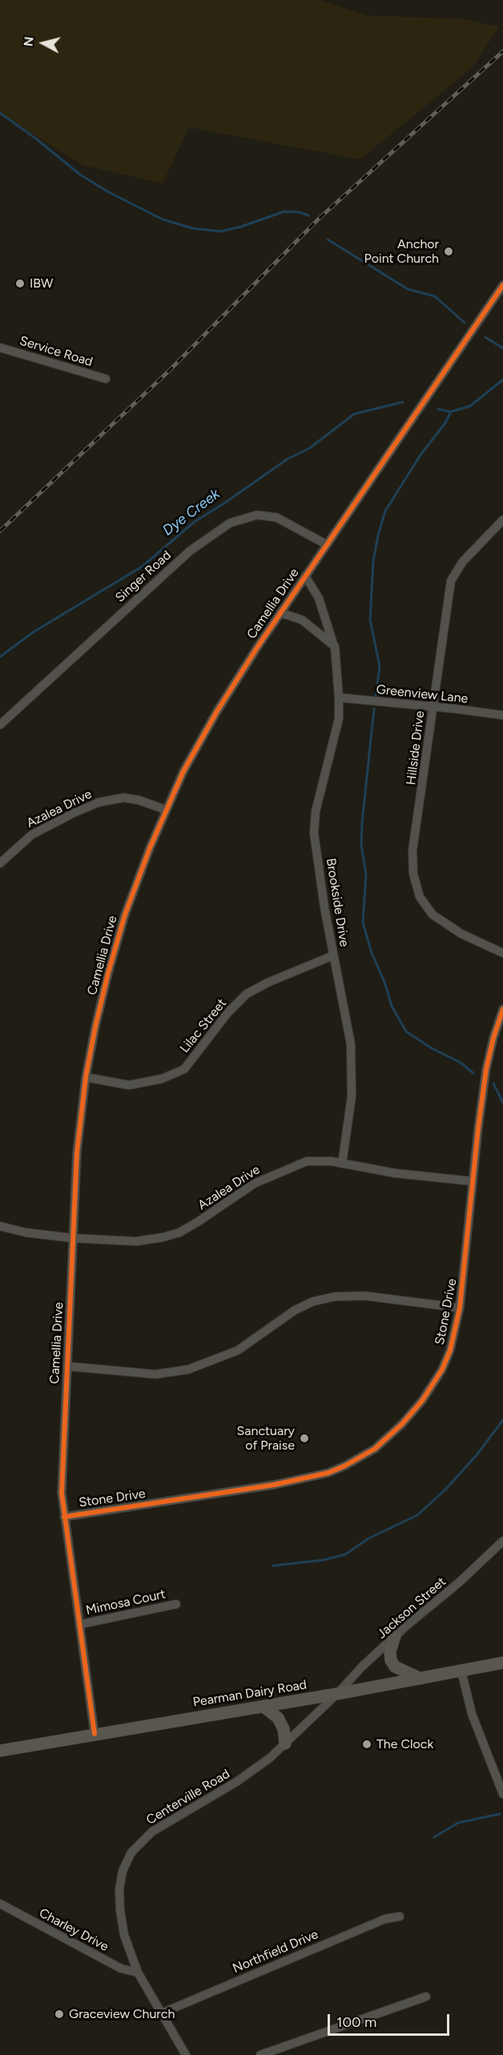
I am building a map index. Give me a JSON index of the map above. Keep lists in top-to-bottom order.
{
  "streets": {
    "highway": ["Pearman Dairy Road"],
    "street": [
      "Service Road",
      "Singer Road",
      "Camellia Drive",
      "Greenview Lane",
      "Hillside Drive",
      "Azalea Drive",
      "Brookside Drive",
      "Lilac Street",
      "Stone Drive",
      "Mimosa Court",
      "Jackson Street",
      "Centerville Road",
      "Charley Drive",
      "Northfield Drive"
    ]
  },
  "crossings": [
    ["Singer Road", "Camellia Drive"],
    ["Camellia Drive", "Azalea Drive"],
    ["Camellia Drive", "Brookside Drive"],
    ["Camellia Drive", "Lilac Street"],
    ["Camellia Drive", "Stone Drive"],
    ["Camellia Drive", "Mimosa Court"],
    ["Camellia Drive", "Pearman Dairy Road"],
    ["Greenview Lane", "Hillside Drive"],
    ["Greenview Lane", "Brookside Drive"],
    ["Azalea Drive", "Brookside Drive"],
    ["Azalea Drive", "Stone Drive"],
    ["Brookside Drive", "Lilac Street"],
    ["Jackson Street", "Pearman Dairy Road"],
    ["Jackson Street", "Centerville Road"],
    ["Pearman Dairy Road", "Centerville Road"],
    ["Centerville Road", "Charley Drive"],
    ["Centerville Road", "Northfield Drive"]
  ],
  "water": ["Dye Creek"],
  "places": [
    "Anchor Point Church",
    "IBW",
    "Sanctuary of Praise",
    "The Clock",
    "Graceview Church"
  ],
  "scale_bar": "100 m",
  "north": "left"
}
